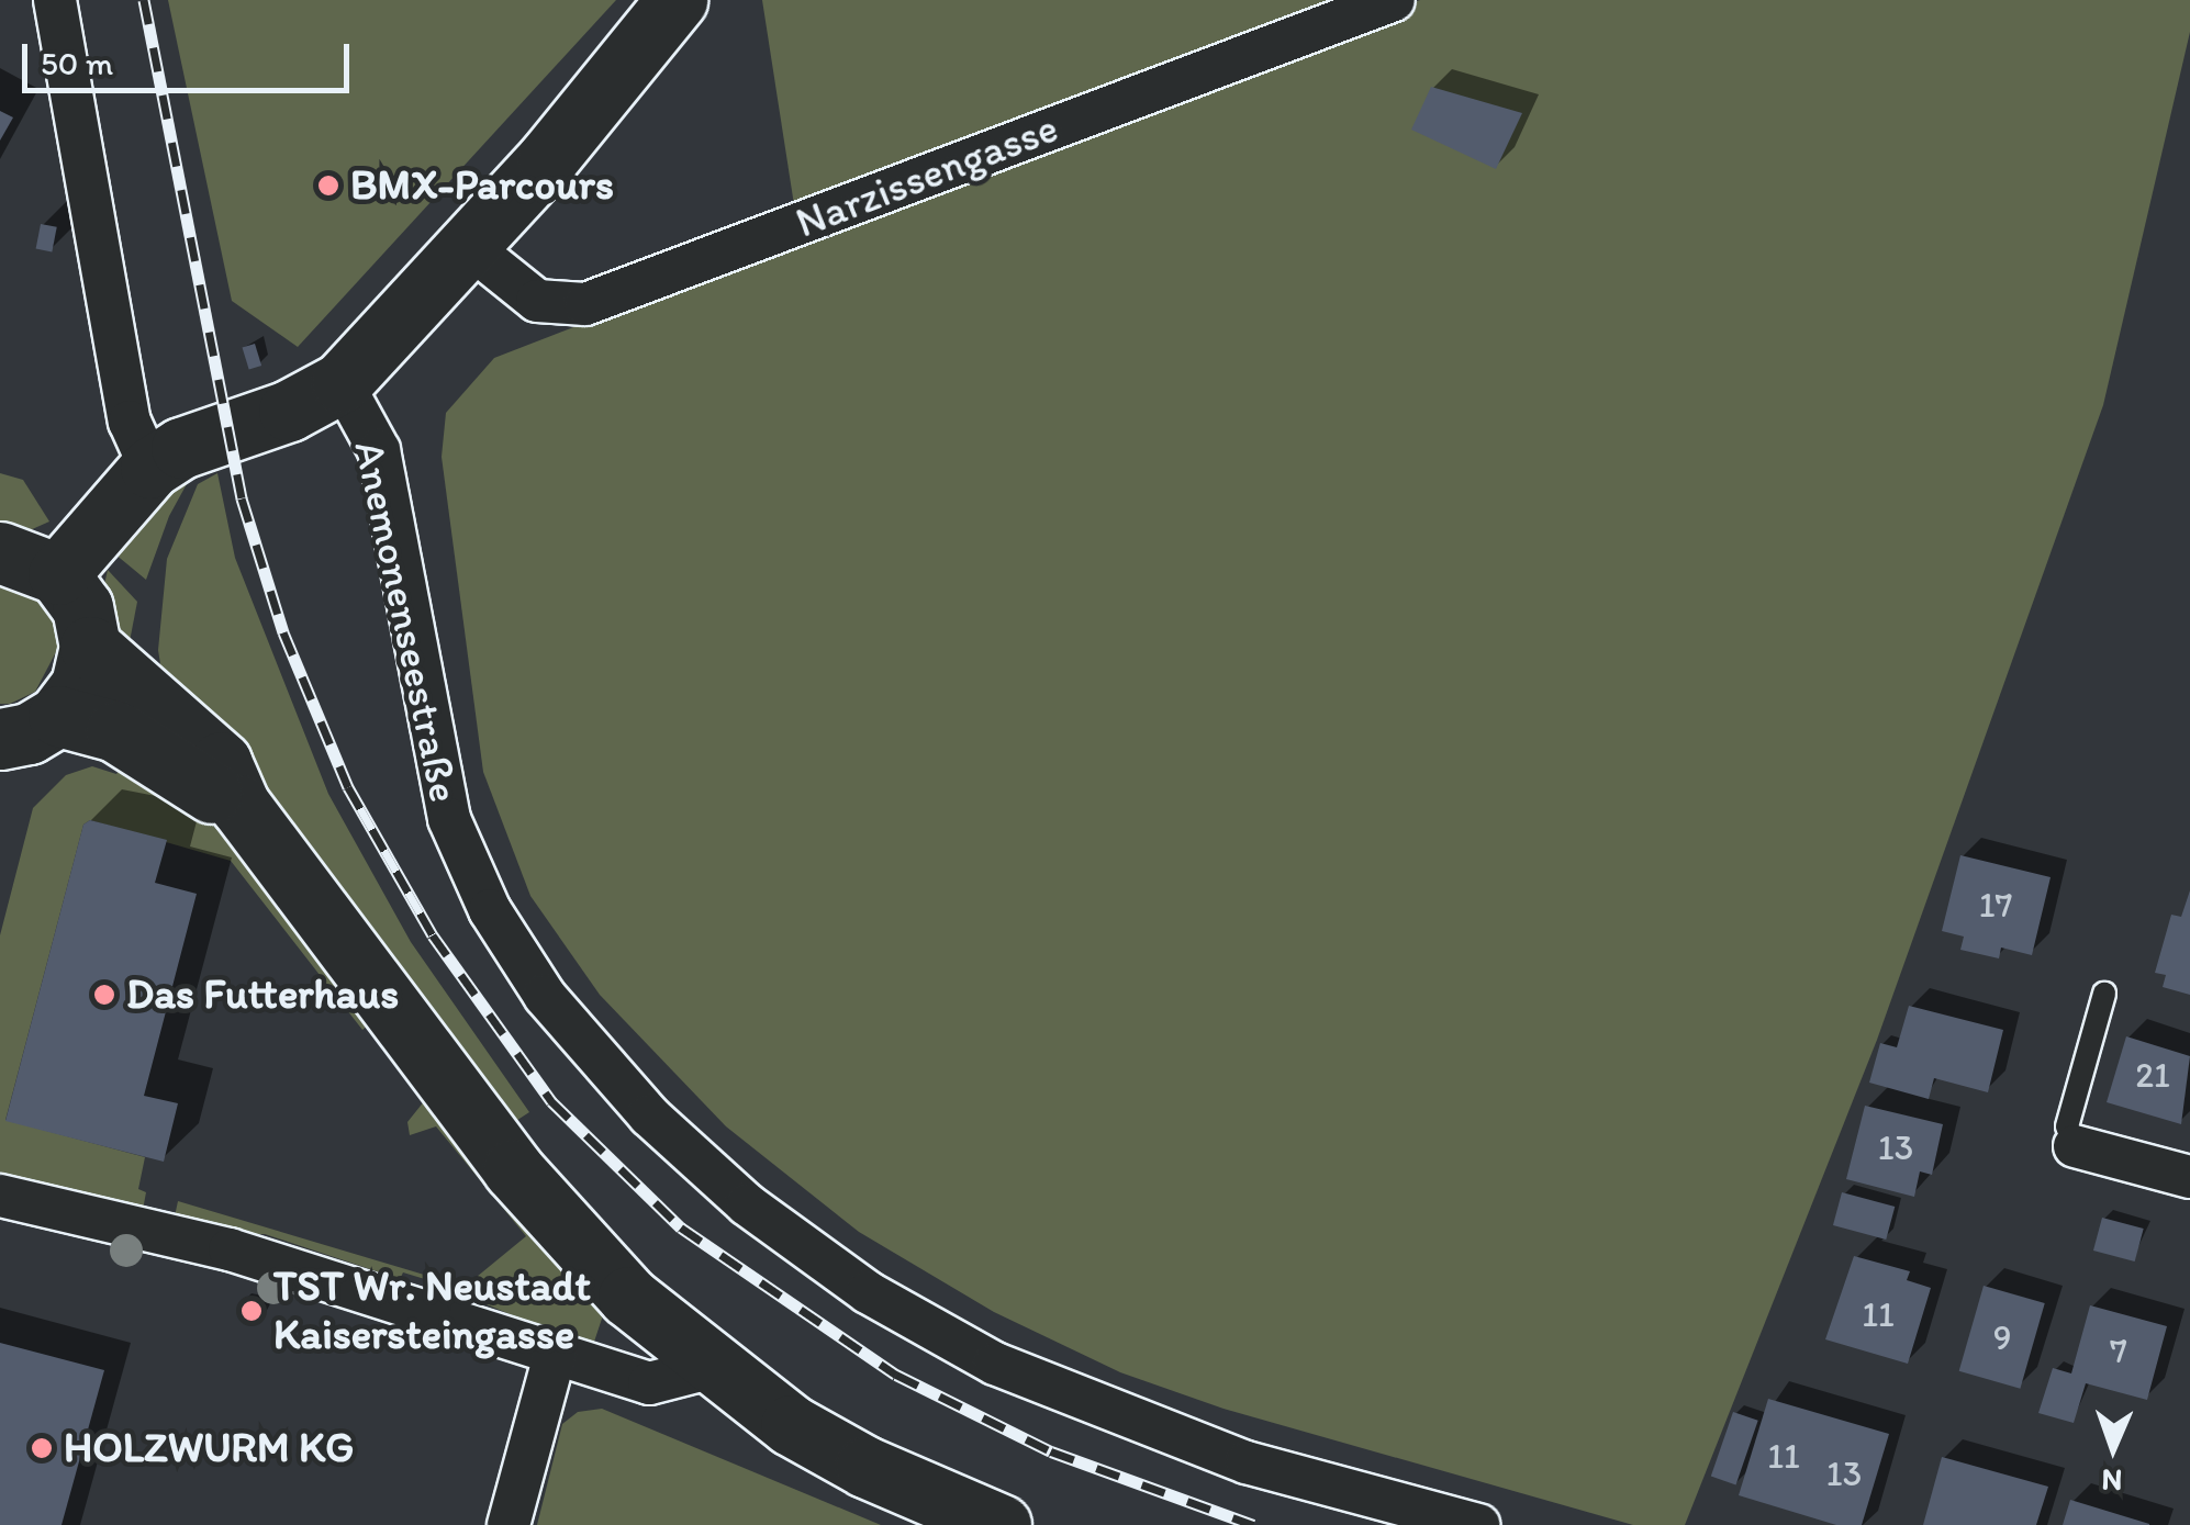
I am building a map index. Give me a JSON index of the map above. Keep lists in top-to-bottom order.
{
  "streets": {
    "street": ["Narzissengasse", "Anemonenseestraße"]
  },
  "places": [
    "BMX-Parcours",
    "Das Futterhaus",
    "TST Wr. Neustadt Kaisersteingasse",
    "HOLZWURM KG"
  ],
  "house_numbers": [
    "17",
    "21",
    "13",
    "11",
    "9",
    "7",
    "11",
    "13"
  ],
  "scale_bar": "50 m",
  "north": "bottom"
}
